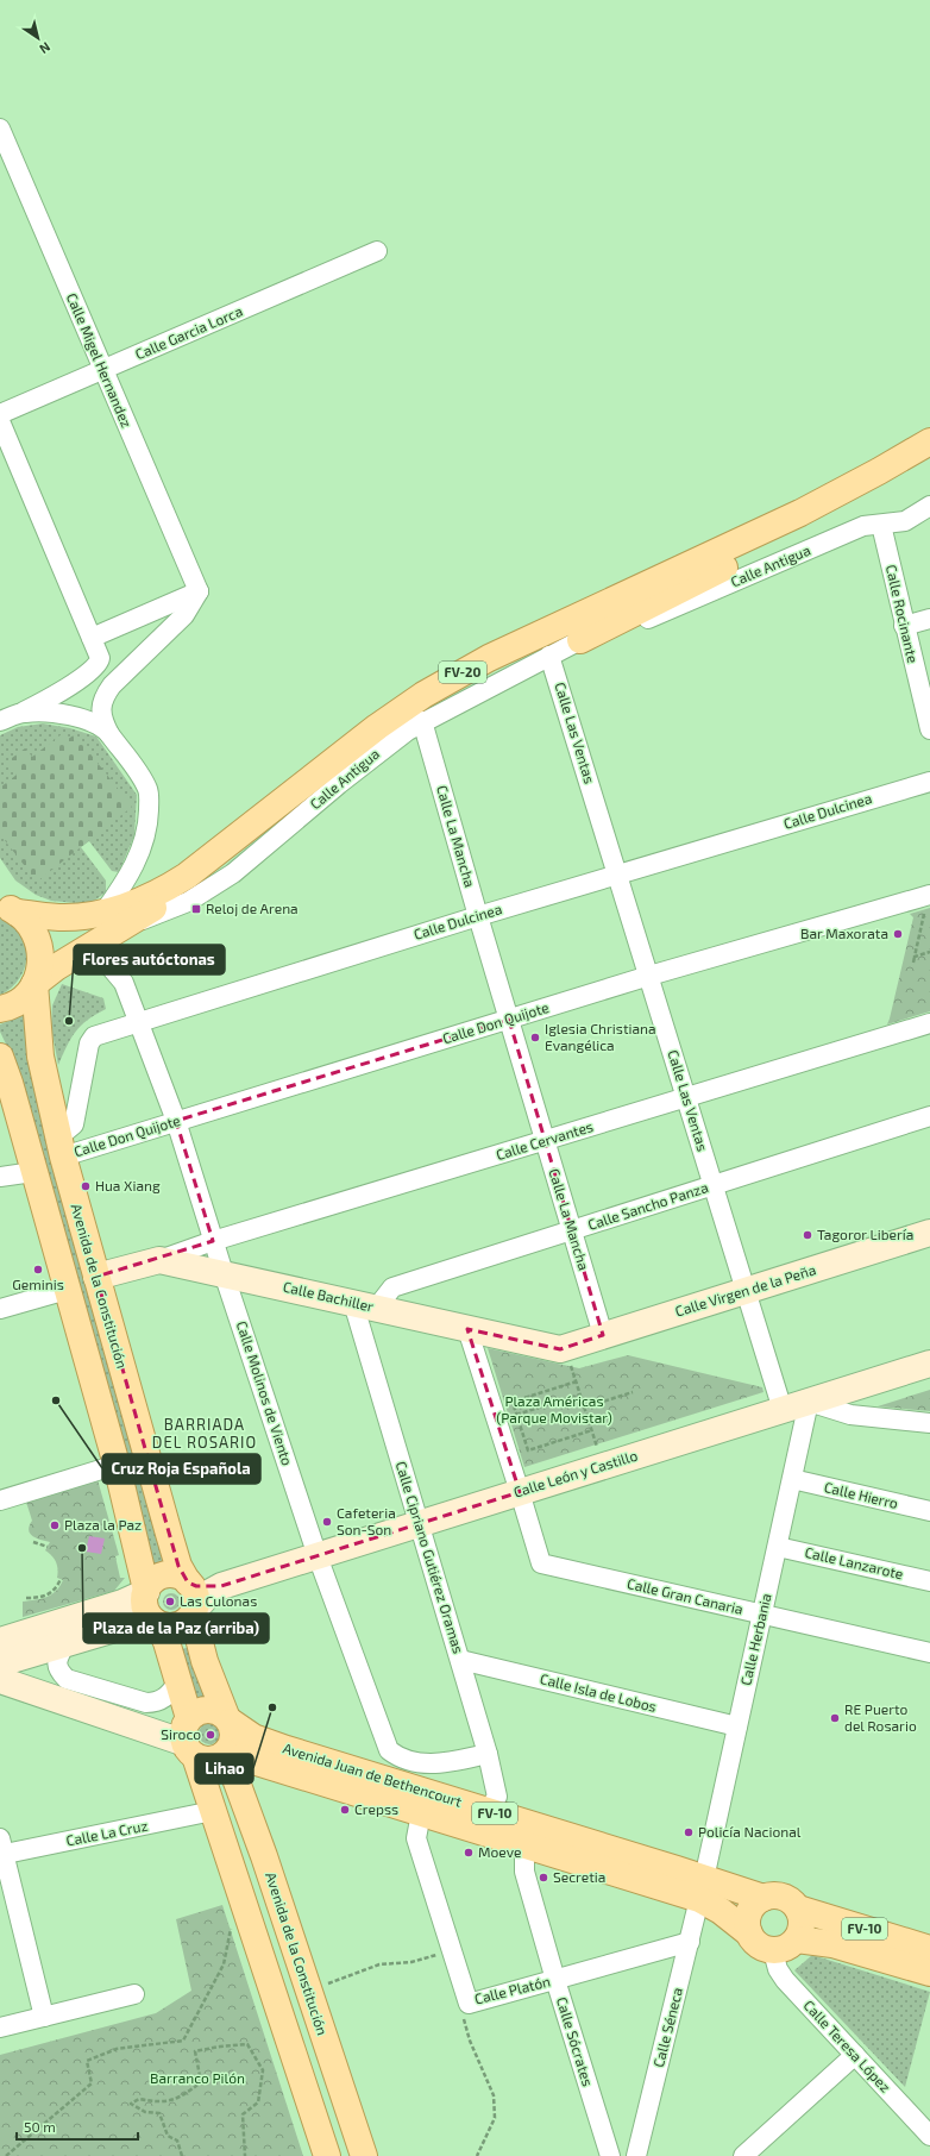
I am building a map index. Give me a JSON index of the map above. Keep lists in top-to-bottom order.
{
  "streets": {
    "main road": [
      "FV-20",
      "Avenida de la Constitución",
      "Avenida Juan de Bethencourt",
      "FV-10"
    ],
    "street": [
      "Calle Garcia Lorca",
      "Calle Migel Hernandez",
      "Calle Antigua",
      "Calle Rocinante",
      "Calle Las Ventas",
      "Calle Dulcinea",
      "Calle La Mancha",
      "Calle Don Quijote",
      "Calle Cervantes",
      "Calle Sancho Panza",
      "Calle Virgen de la Peña",
      "Calle Bachiller",
      "Calle Molinos de Viento",
      "Calle León y Castillo",
      "Calle Hierro",
      "Calle Cipriano Gutiérez Oramas",
      "Calle Lanzarote",
      "Calle Gran Canaria",
      "Calle Herbania",
      "Calle Isla de Lobos",
      "Calle La Cruz",
      "Calle Platón",
      "Calle Séneca",
      "Calle Sócrates",
      "Calle Teresa López"
    ]
  },
  "crossings": [
    ["Calle Garcia Lorca", "Calle Migel Hernandez"],
    ["Calle Antigua", "Calle Rocinante"],
    ["Calle Antigua", "FV-20"],
    ["Calle Antigua", "Calle Las Ventas"],
    ["Calle Antigua", "Calle La Mancha"],
    ["FV-20", "Avenida de la Constitución"],
    ["FV-20", "Calle Molinos de Viento"],
    ["Calle Las Ventas", "Calle Dulcinea"],
    ["Calle Las Ventas", "Calle Don Quijote"],
    ["Calle Las Ventas", "Calle Cervantes"],
    ["Calle Las Ventas", "Calle Sancho Panza"],
    ["Calle Las Ventas", "Calle Virgen de la Peña"],
    ["Calle Las Ventas", "Calle León y Castillo"],
    ["Calle Dulcinea", "Calle La Mancha"],
    ["Calle Dulcinea", "Calle Don Quijote"],
    ["Calle Dulcinea", "Avenida de la Constitución"],
    ["Calle Dulcinea", "Calle Molinos de Viento"],
    ["Calle La Mancha", "Calle Don Quijote"],
    ["Calle La Mancha", "Calle Cervantes"],
    ["Calle La Mancha", "Calle Sancho Panza"],
    ["Calle La Mancha", "Calle Virgen de la Peña"],
    ["Calle Don Quijote", "Avenida de la Constitución"],
    ["Calle Don Quijote", "Calle Molinos de Viento"],
    ["Calle Cervantes", "Calle Bachiller"],
    ["Calle Cervantes", "Calle Molinos de Viento"],
    ["Calle Sancho Panza", "Calle Bachiller"],
    ["Calle Sancho Panza", "Calle Cipriano Gutiérez Oramas"],
    ["Avenida de la Constitución", "Calle Bachiller"],
    ["Avenida de la Constitución", "Calle León y Castillo"],
    ["Avenida de la Constitución", "Avenida Juan de Bethencourt"],
    ["Calle Virgen de la Peña", "Calle Bachiller"],
    ["Calle Bachiller", "Calle Molinos de Viento"],
    ["Calle Bachiller", "Calle Cipriano Gutiérez Oramas"],
    ["Calle Molinos de Viento", "Calle León y Castillo"],
    ["Calle Molinos de Viento", "Calle Cipriano Gutiérez Oramas"],
    ["Calle León y Castillo", "Calle Cipriano Gutiérez Oramas"],
    ["Calle León y Castillo", "Calle Gran Canaria"],
    ["Calle León y Castillo", "Calle Herbania"],
    ["Calle Hierro", "Calle Herbania"],
    ["Calle Cipriano Gutiérez Oramas", "Calle Isla de Lobos"],
    ["Calle Cipriano Gutiérez Oramas", "Avenida Juan de Bethencourt"],
    ["Calle Lanzarote", "Calle Herbania"],
    ["Calle Gran Canaria", "Calle Herbania"],
    ["Calle Herbania", "Calle Isla de Lobos"],
    ["Calle Herbania", "Avenida Juan de Bethencourt"],
    ["Calle Herbania", "Calle Séneca"],
    ["Avenida Juan de Bethencourt", "FV-10"],
    ["Avenida Juan de Bethencourt", "Calle Platón"],
    ["Avenida Juan de Bethencourt", "Calle Séneca"],
    ["Avenida Juan de Bethencourt", "Calle Sócrates"],
    ["Avenida Juan de Bethencourt", "Calle Teresa López"],
    ["FV-10", "Calle Teresa López"],
    ["Calle Platón", "Calle Séneca"],
    ["Calle Platón", "Calle Sócrates"]
  ],
  "districts": ["BARRIADA DEL ROSARIO"],
  "parks": ["Plaza Américas (Parque Movistar)", "Barranco Pilón"],
  "places": {
    "transit": ["Reloj de Arena"],
    "other": [
      "Bar Maxorata",
      "Flores autóctonas",
      "Iglesia Christiana Evangélica",
      "Hua Xiang",
      "Tagoror Libería",
      "Geminis",
      "Cruz Roja Española",
      "Cafeteria Son-Son",
      "Plaza la Paz",
      "Plaza de la Paz (arriba)",
      "Las Culonas",
      "Lihao",
      "RE Puerto del Rosario",
      "Siroco",
      "Crepss",
      "Policía Nacional",
      "Moeve",
      "Secretia"
    ]
  },
  "scale_bar": "50 m",
  "north": "bottom right"
}
